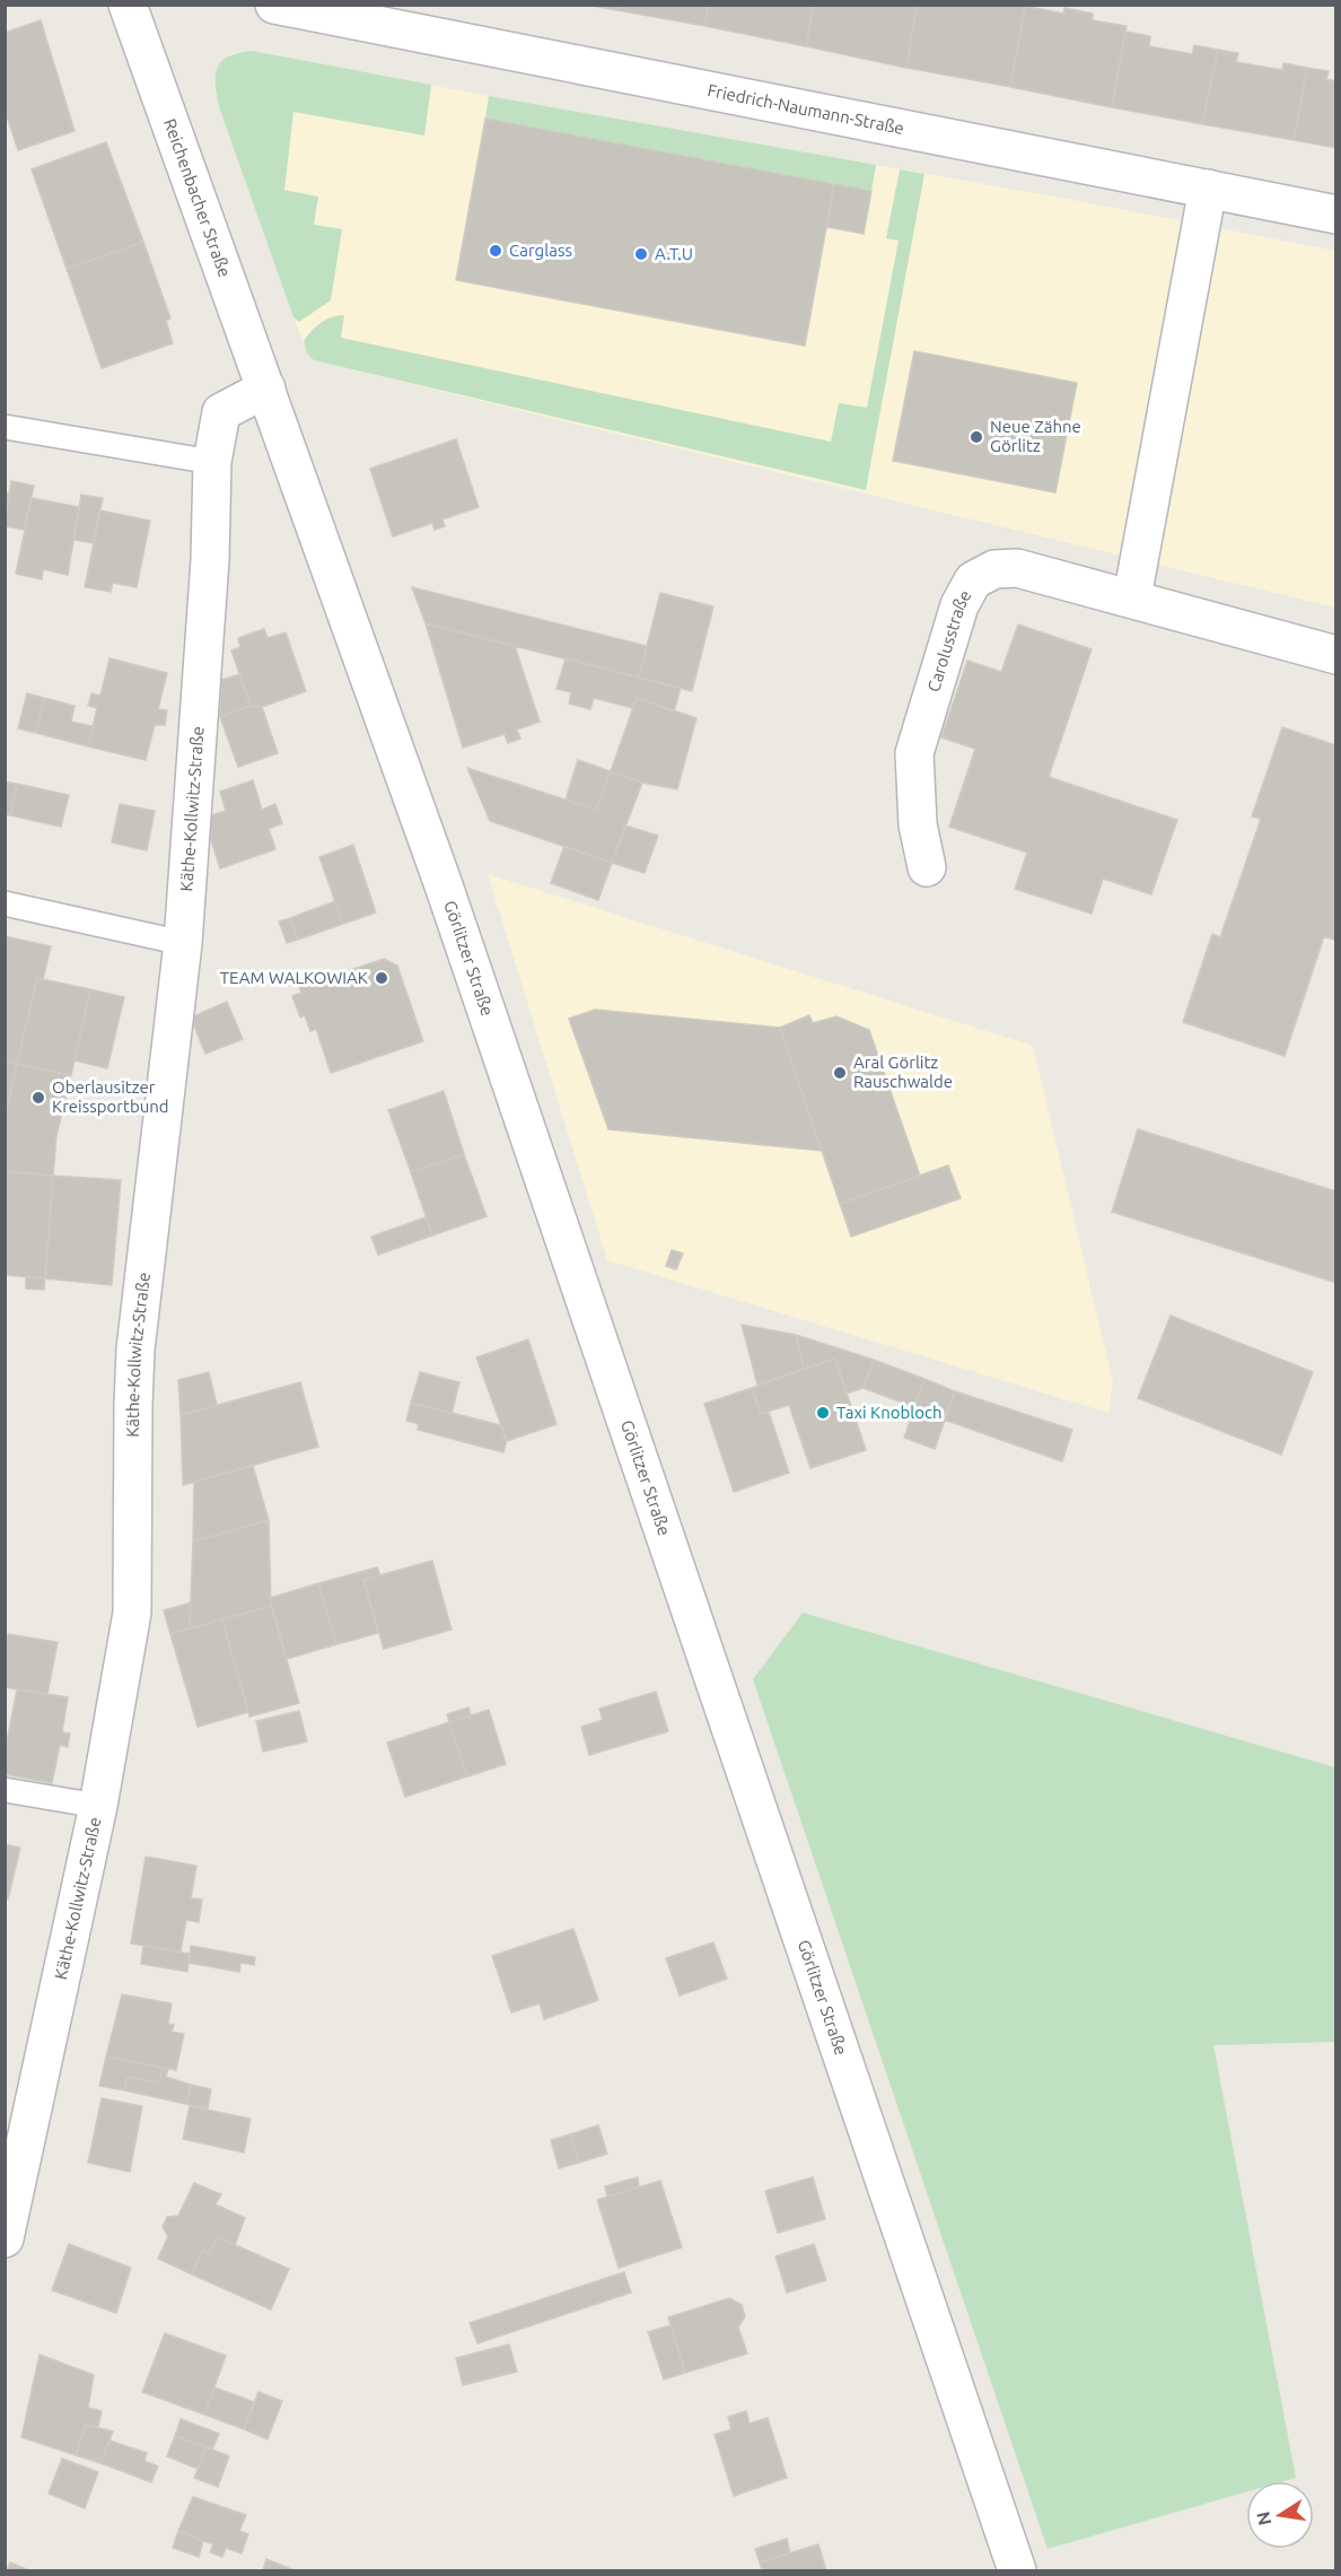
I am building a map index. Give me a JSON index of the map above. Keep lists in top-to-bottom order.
{
  "streets": {
    "street": [
      "Friedrich-Naumann-Straße",
      "Reichenbacher Straße",
      "Carolusstraße",
      "Käthe-Kollwitz-Straße",
      "Görlitzer Straße"
    ]
  },
  "crossings": [
    ["Reichenbacher Straße", "Käthe-Kollwitz-Straße"],
    ["Reichenbacher Straße", "Görlitzer Straße"],
    ["Käthe-Kollwitz-Straße", "Görlitzer Straße"]
  ],
  "places": [
    "Carglass",
    "A.T.U",
    "Neue Zähne Görlitz",
    "TEAM WALKOWIAK",
    "Aral Görlitz Rauschwalde",
    "Oberlausitzer Kreissportbund",
    "Taxi Knobloch"
  ],
  "north": "left"
}
